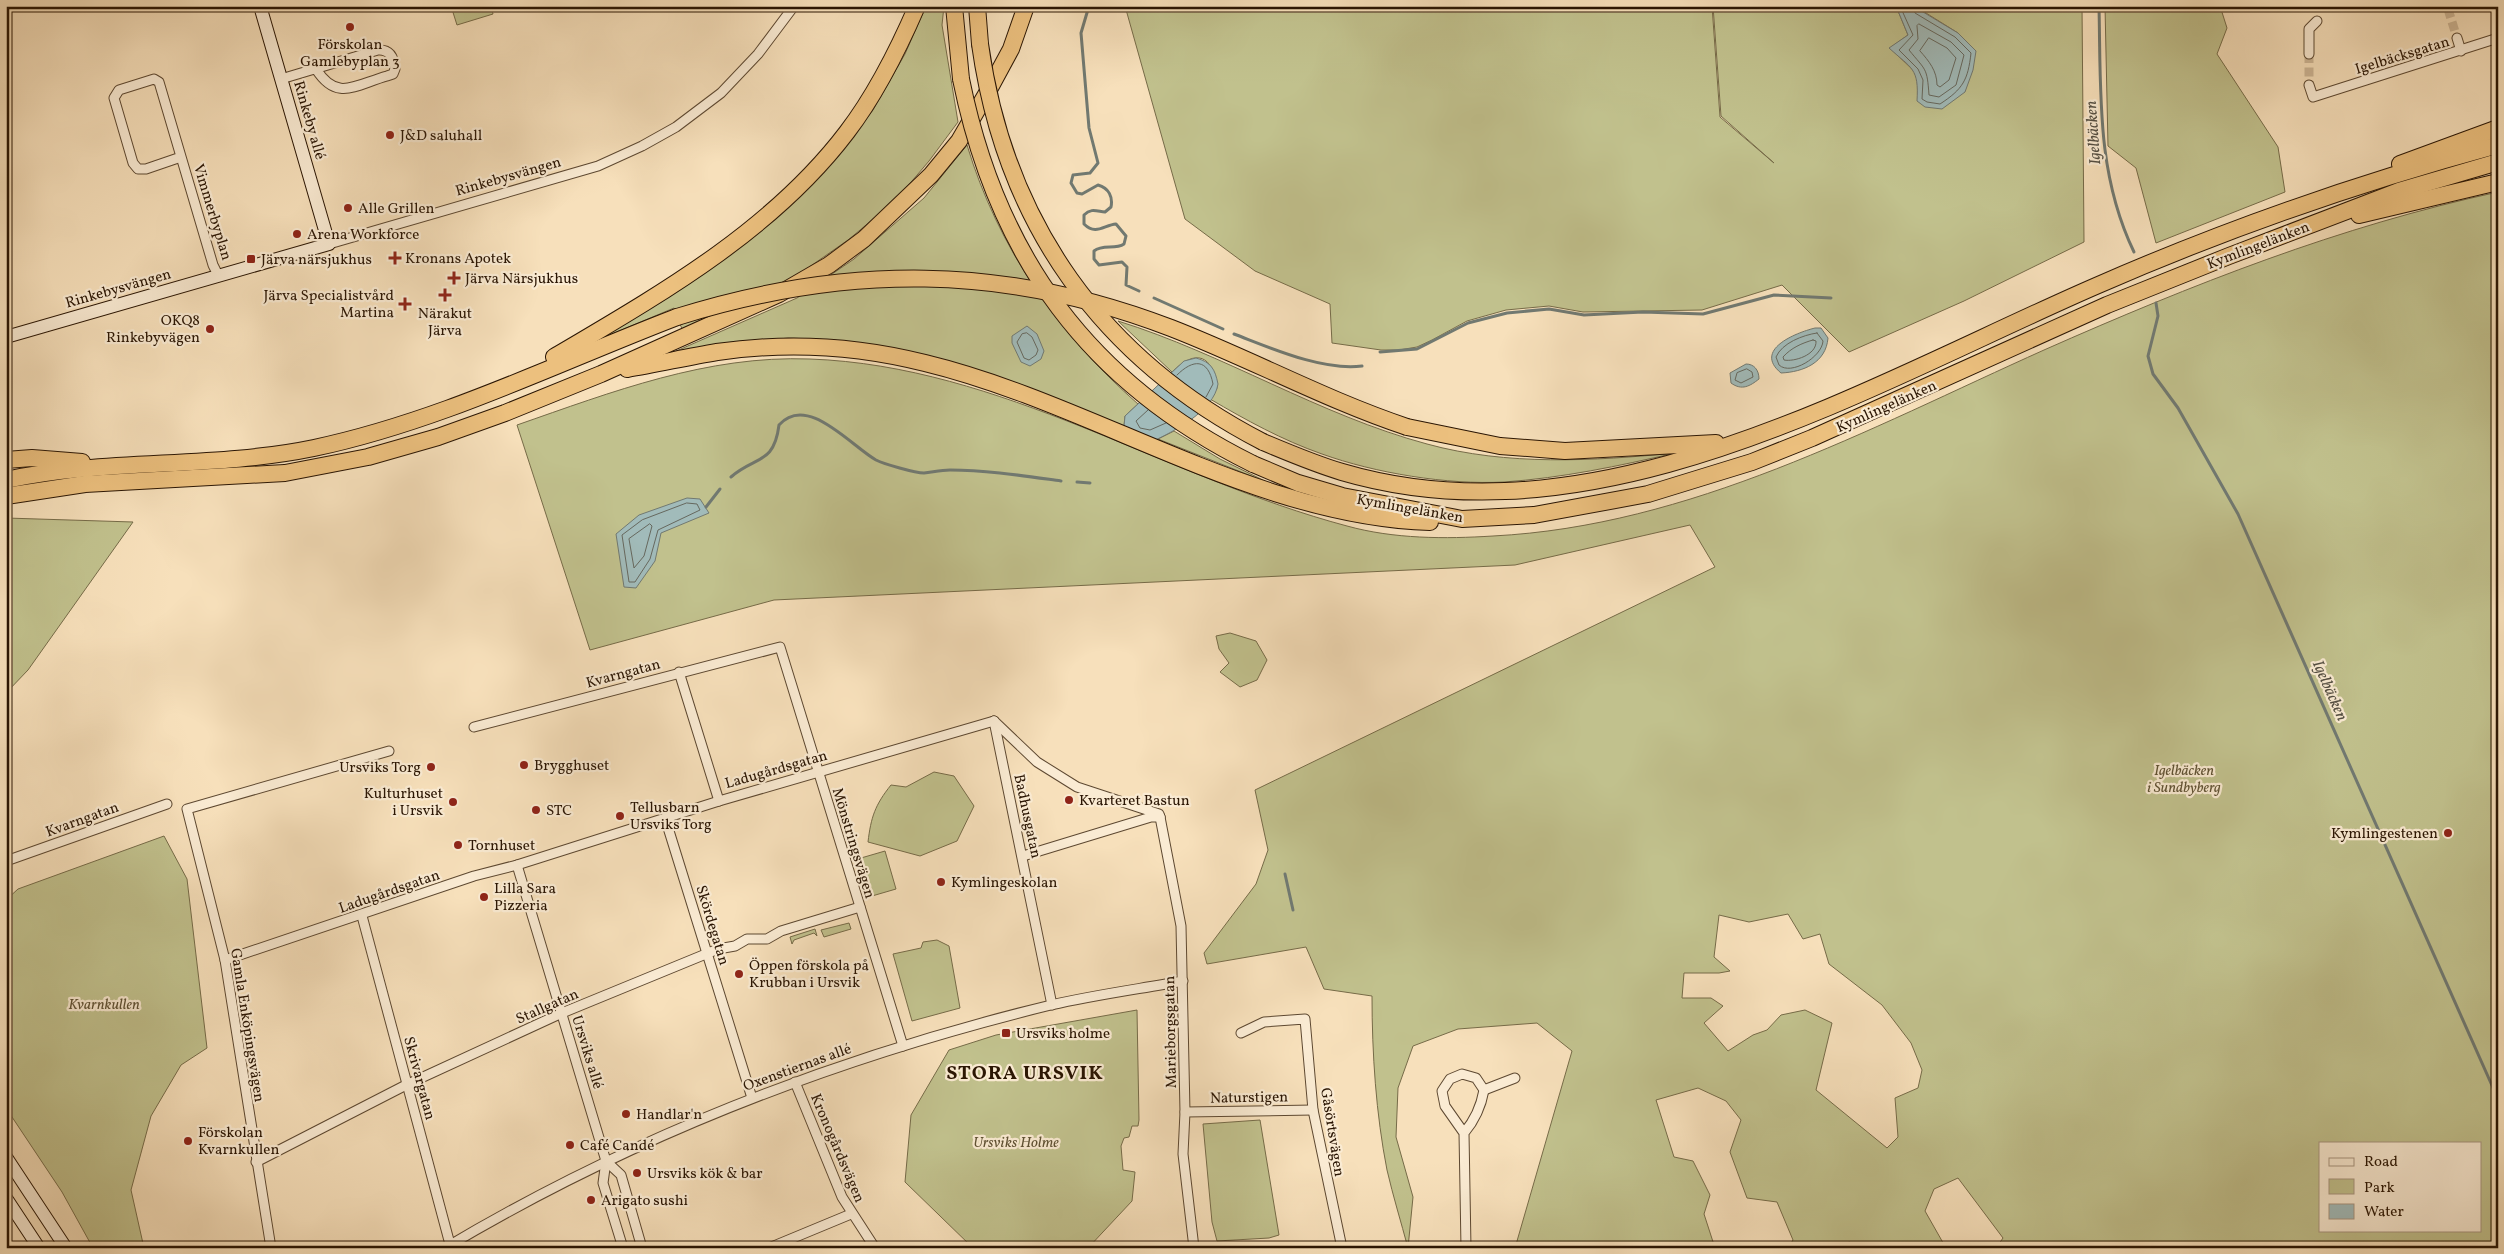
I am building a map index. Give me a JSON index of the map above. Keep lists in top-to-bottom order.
{
  "streets": {
    "highway": ["Kymlingelänken"],
    "street": [
      "Igelbäcksgatan",
      "Rinkeby allé",
      "Rinkebysvängen",
      "Vimmerbyplan",
      "Kvarngatan",
      "Ladugårdsgatan",
      "Badhusgatan",
      "Mönstringsvägen",
      "Skördegatan",
      "Stallgatan",
      "Gamla Enköpingsvägen",
      "Marieborgsgatan",
      "Ursviks allé",
      "Oxenstiernas allé",
      "Skrivargatan",
      "Naturstigen",
      "Gåsörtsvägen",
      "Kronogårdsvägen"
    ]
  },
  "crossings": [
    ["Rinkeby allé", "Rinkebysvängen"],
    ["Rinkebysvängen", "Vimmerbyplan"],
    ["Kvarngatan", "Mönstringsvägen"],
    ["Ladugårdsgatan", "Badhusgatan"],
    ["Ladugårdsgatan", "Mönstringsvägen"],
    ["Ladugårdsgatan", "Skördegatan"],
    ["Ladugårdsgatan", "Gamla Enköpingsvägen"],
    ["Ladugårdsgatan", "Ursviks allé"],
    ["Ladugårdsgatan", "Skrivargatan"],
    ["Badhusgatan", "Oxenstiernas allé"],
    ["Mönstringsvägen", "Stallgatan"],
    ["Mönstringsvägen", "Oxenstiernas allé"],
    ["Skördegatan", "Stallgatan"],
    ["Skördegatan", "Oxenstiernas allé"],
    ["Stallgatan", "Gamla Enköpingsvägen"],
    ["Stallgatan", "Ursviks allé"],
    ["Stallgatan", "Skrivargatan"],
    ["Marieborgsgatan", "Oxenstiernas allé"],
    ["Marieborgsgatan", "Naturstigen"],
    ["Ursviks allé", "Oxenstiernas allé"],
    ["Oxenstiernas allé", "Skrivargatan"],
    ["Oxenstiernas allé", "Kronogårdsvägen"],
    ["Naturstigen", "Gåsörtsvägen"]
  ],
  "districts": ["STORA URSVIK"],
  "water": ["Igelbäcken"],
  "parks": ["Igelbäcken i Sundbyberg", "Kvarnkullen", "Ursviks Holme"],
  "places": {
    "other": [
      "Förskolan Gamlebyplan 3",
      "J&D saluhall",
      "Alle Grillen",
      "Arena Workforce",
      "OKQ8 Rinkebyvägen",
      "Brygghuset",
      "Ursviks Torg",
      "Kvarteret Bastun",
      "Kulturhuset i Ursvik",
      "STC",
      "Tellusbarn Ursviks Torg",
      "Kymlingestenen",
      "Tornhuset",
      "Kymlingeskolan",
      "Lilla Sara Pizzeria",
      "Öppen förskola på Krubban i Ursvik",
      "Handlar'n",
      "Förskolan Kvarnkullen",
      "Café Candé",
      "Ursviks kök & bar",
      "Arigato sushi"
    ],
    "health": [
      "Kronans Apotek",
      "Järva Närsjukhus",
      "Närakut Järva",
      "Järva Specialistvård Martina"
    ],
    "transit": ["Järva närsjukhus", "Ursviks holme"]
  },
  "legend": ["Road", "Park", "Water"]
}
